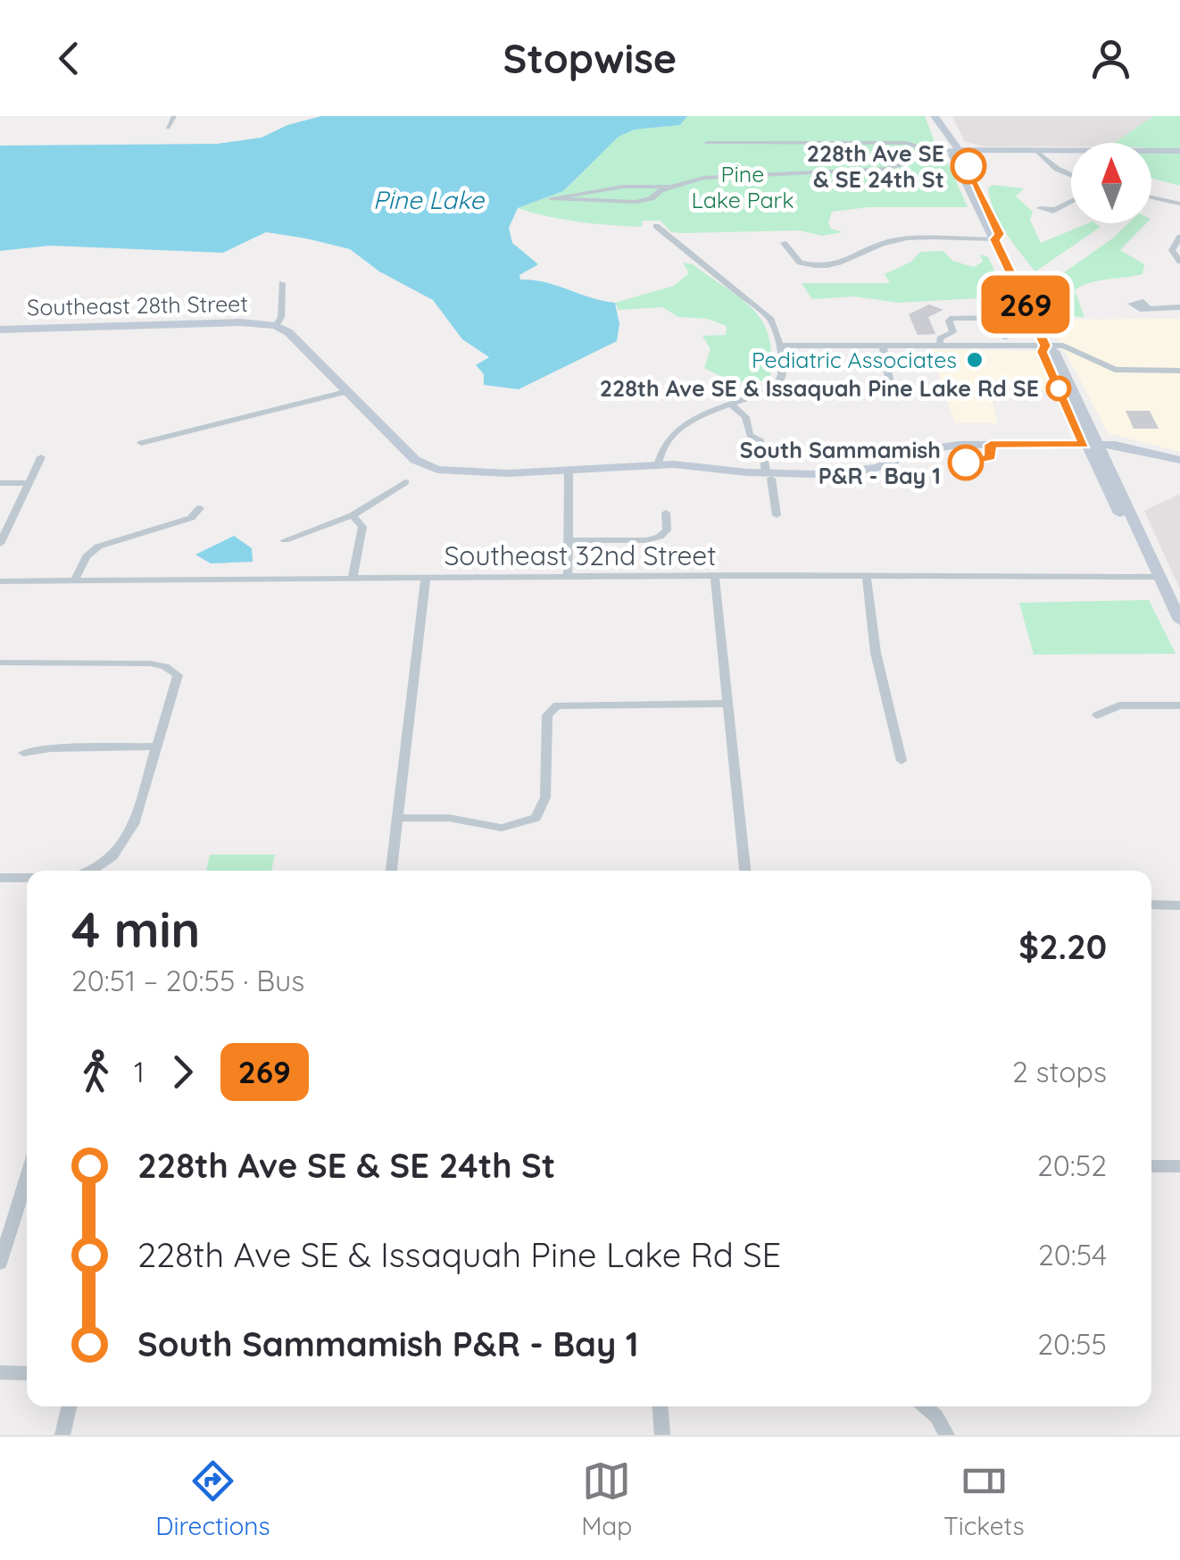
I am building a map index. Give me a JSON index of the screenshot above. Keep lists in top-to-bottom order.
{
  "streets": {
    "street": ["Southeast 28th Street", "Southeast 32nd Street"]
  },
  "water": ["Pine Lake"],
  "parks": ["Pine Lake Park"],
  "places": [
    "228th Ave SE & SE 24th St",
    "Pediatric Associates",
    "228th Ave SE & Issaquah Pine Lake Rd SE",
    "South Sammamish P&R - Bay 1"
  ],
  "lines": ["bus line 269"],
  "north": "top",
  "page": {
    "header": "Stopwise",
    "on_map": "269",
    "heading": ["4 min", "20:51 – 20:55 · Bus", "$2.20"],
    "legs": ["1", "269", "2 stops"],
    "list": [
      {
        "name": "228th Ave SE & SE 24th St",
        "value": "20:52"
      },
      {
        "name": "228th Ave SE & Issaquah Pine Lake Rd SE",
        "value": "20:54"
      },
      {
        "name": "South Sammamish P&R - Bay 1",
        "value": "20:55"
      }
    ],
    "tabs": ["Directions", "Map", "Tickets"]
  }
}
